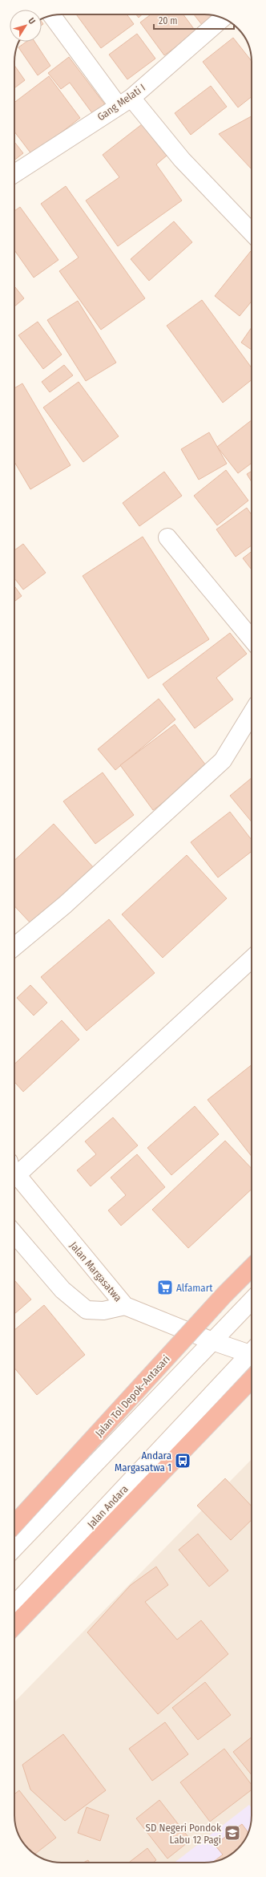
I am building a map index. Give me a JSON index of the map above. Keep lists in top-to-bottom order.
{
  "streets": {
    "highway": ["Jalan Tol Depok–Antasari"],
    "street": ["Gang Melati I", "Jalan Margasatwa", "Jalan Andara"]
  },
  "places": {
    "supermarket": ["Alfamart"],
    "bus stop": ["Andara Margasatwa 1"],
    "school or university": ["SD Negeri Pondok Labu 12 Pagi"]
  },
  "scale_bar": "20 m",
  "north": "top right"
}
